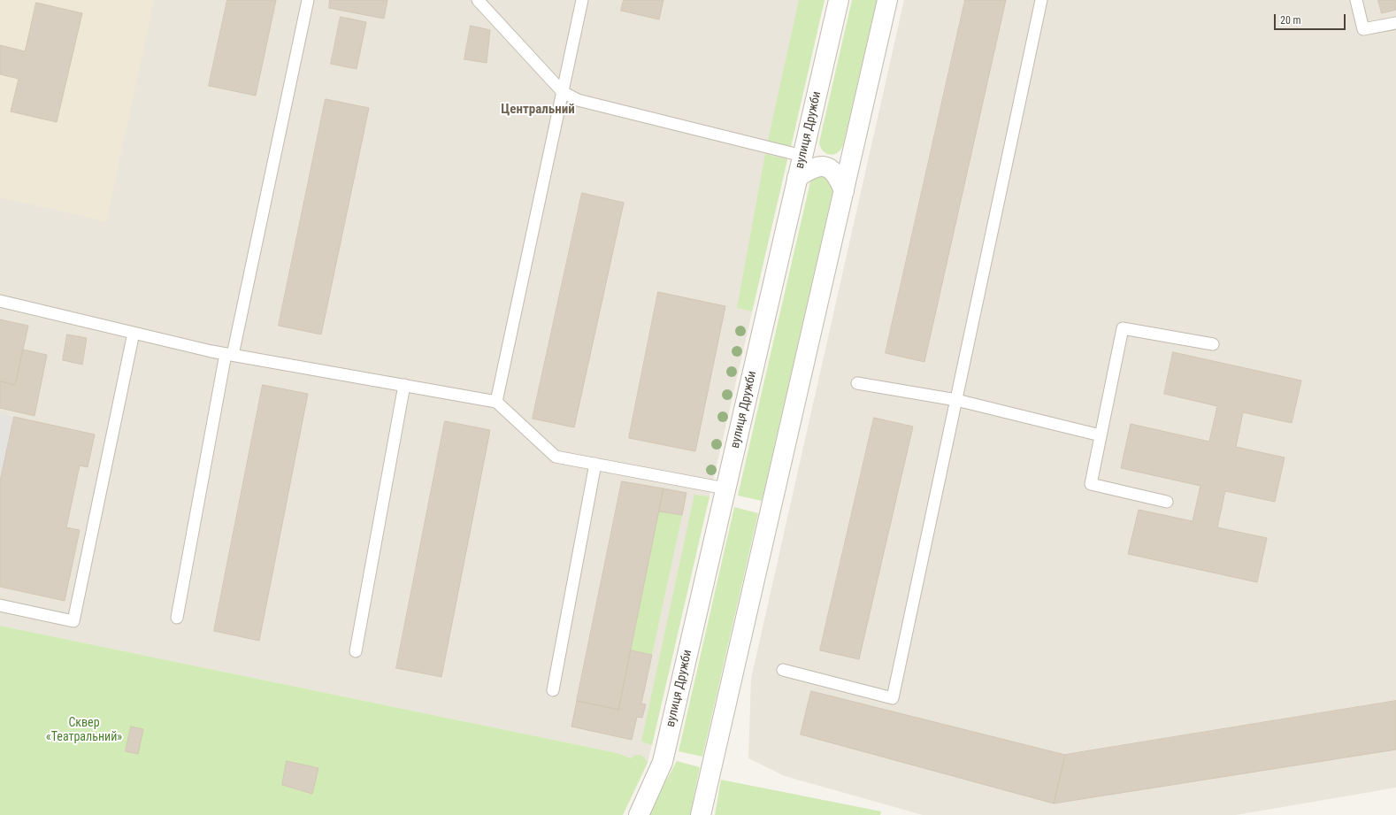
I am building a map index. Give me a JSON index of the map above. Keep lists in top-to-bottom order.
{
  "streets": {
    "street": ["вулиця Дружби"]
  },
  "districts": ["Центральний"],
  "parks": ["Сквер «Театральний»"],
  "scale_bar": "20 m"
}
